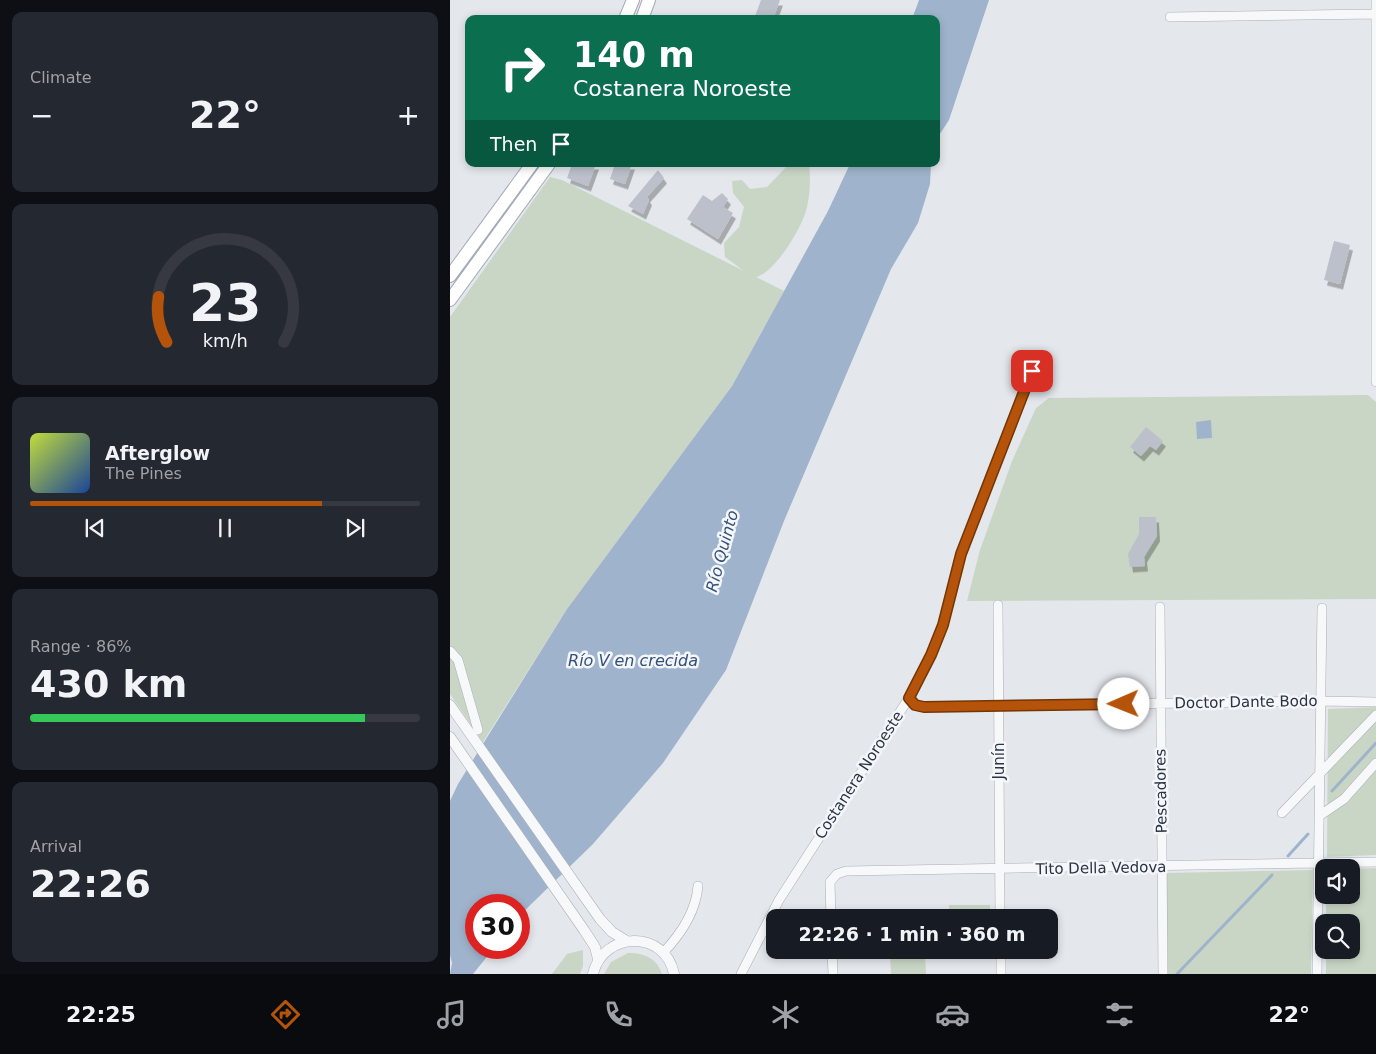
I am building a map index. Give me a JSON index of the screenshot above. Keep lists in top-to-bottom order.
{
  "streets": {
    "street": [
      "Doctor Dante Bodo",
      "Junín",
      "Costanera Noroeste",
      "Pescadores",
      "Tito Della Vedova"
    ]
  },
  "crossings": [
    ["Doctor Dante Bodo", "Junín"],
    ["Doctor Dante Bodo", "Costanera Noroeste"],
    ["Doctor Dante Bodo", "Pescadores"],
    ["Junín", "Tito Della Vedova"],
    ["Pescadores", "Tito Della Vedova"]
  ],
  "water": ["Río Quinto", "Río V en crecida"],
  "page": {
    "tile": [
      "Climate",
      ["Range · 86%", "430 km"],
      ["Arrival", "22:26"]
    ],
    "turn": ["140 m", "Costanera Noroeste"],
    "heat": ["−", "22°", "+"],
    "then": "Then",
    "song": ["Afterglow", "The Pines"],
    "limit": "30",
    "trip": "22:26 · 1 min · 360 m",
    "tabs": ["22:25", "22°"],
    "gauge": ["23", "km/h"]
  }
}
